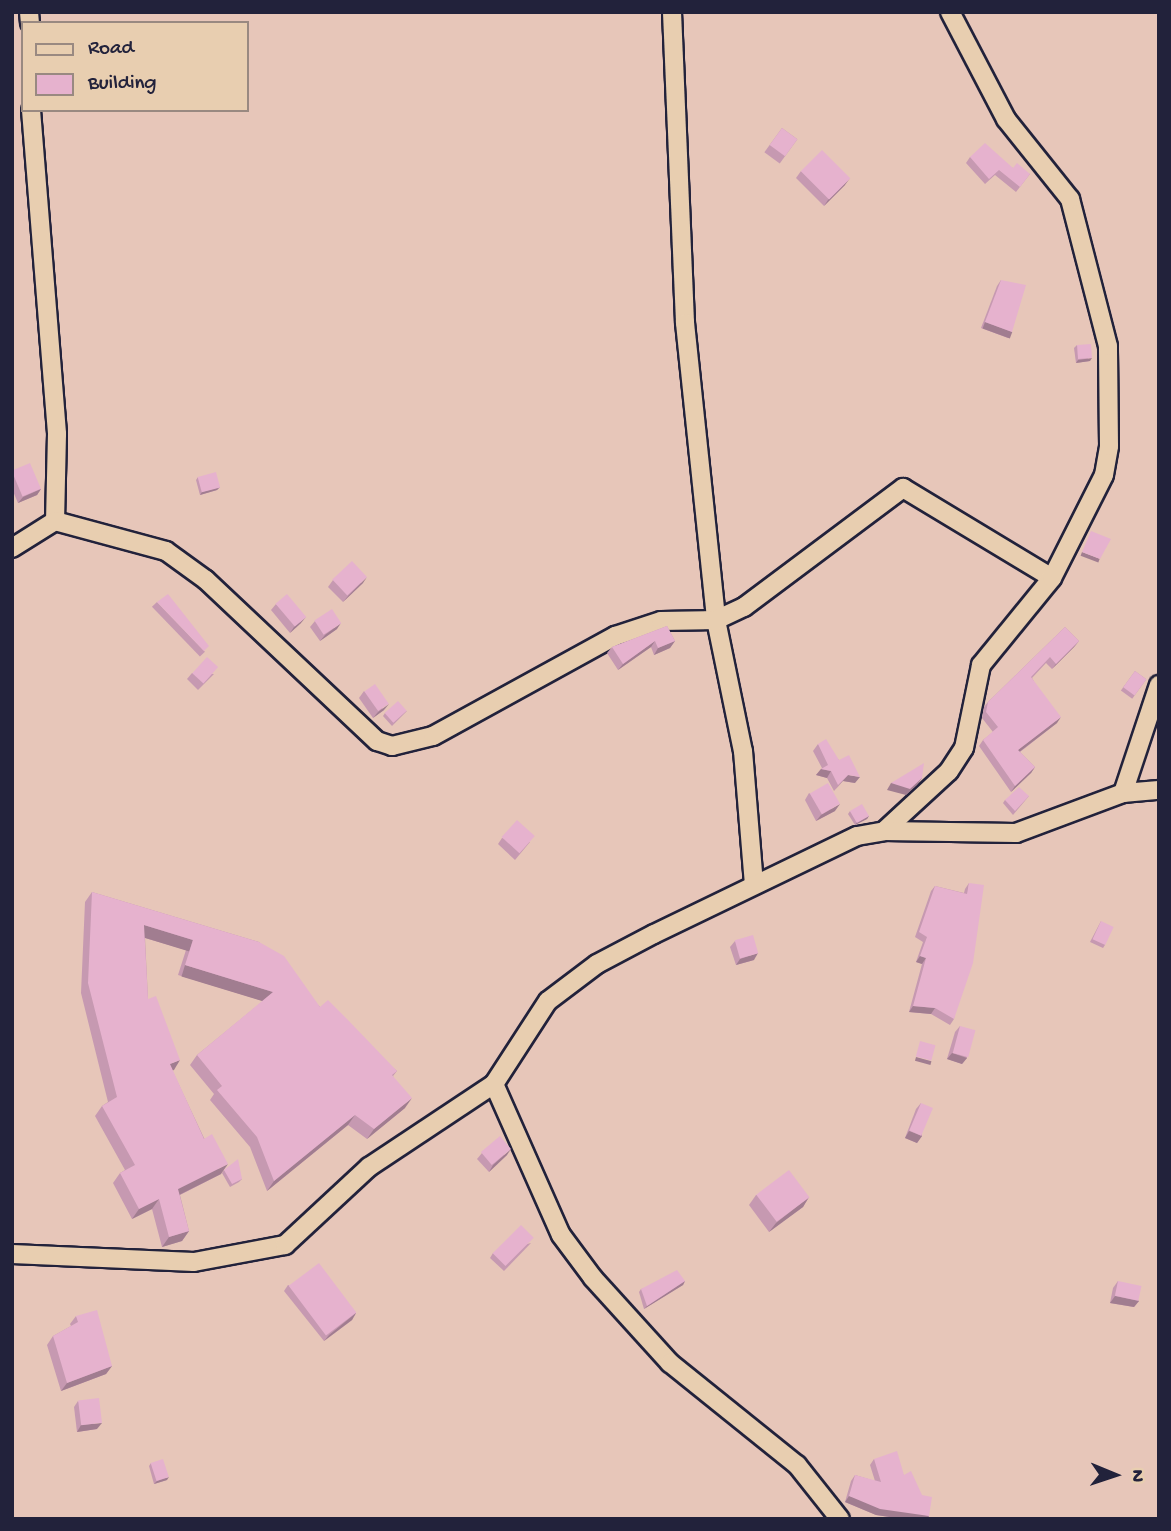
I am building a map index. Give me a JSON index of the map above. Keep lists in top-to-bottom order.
{
  "legend": ["Road", "Building"],
  "north": "right"
}
